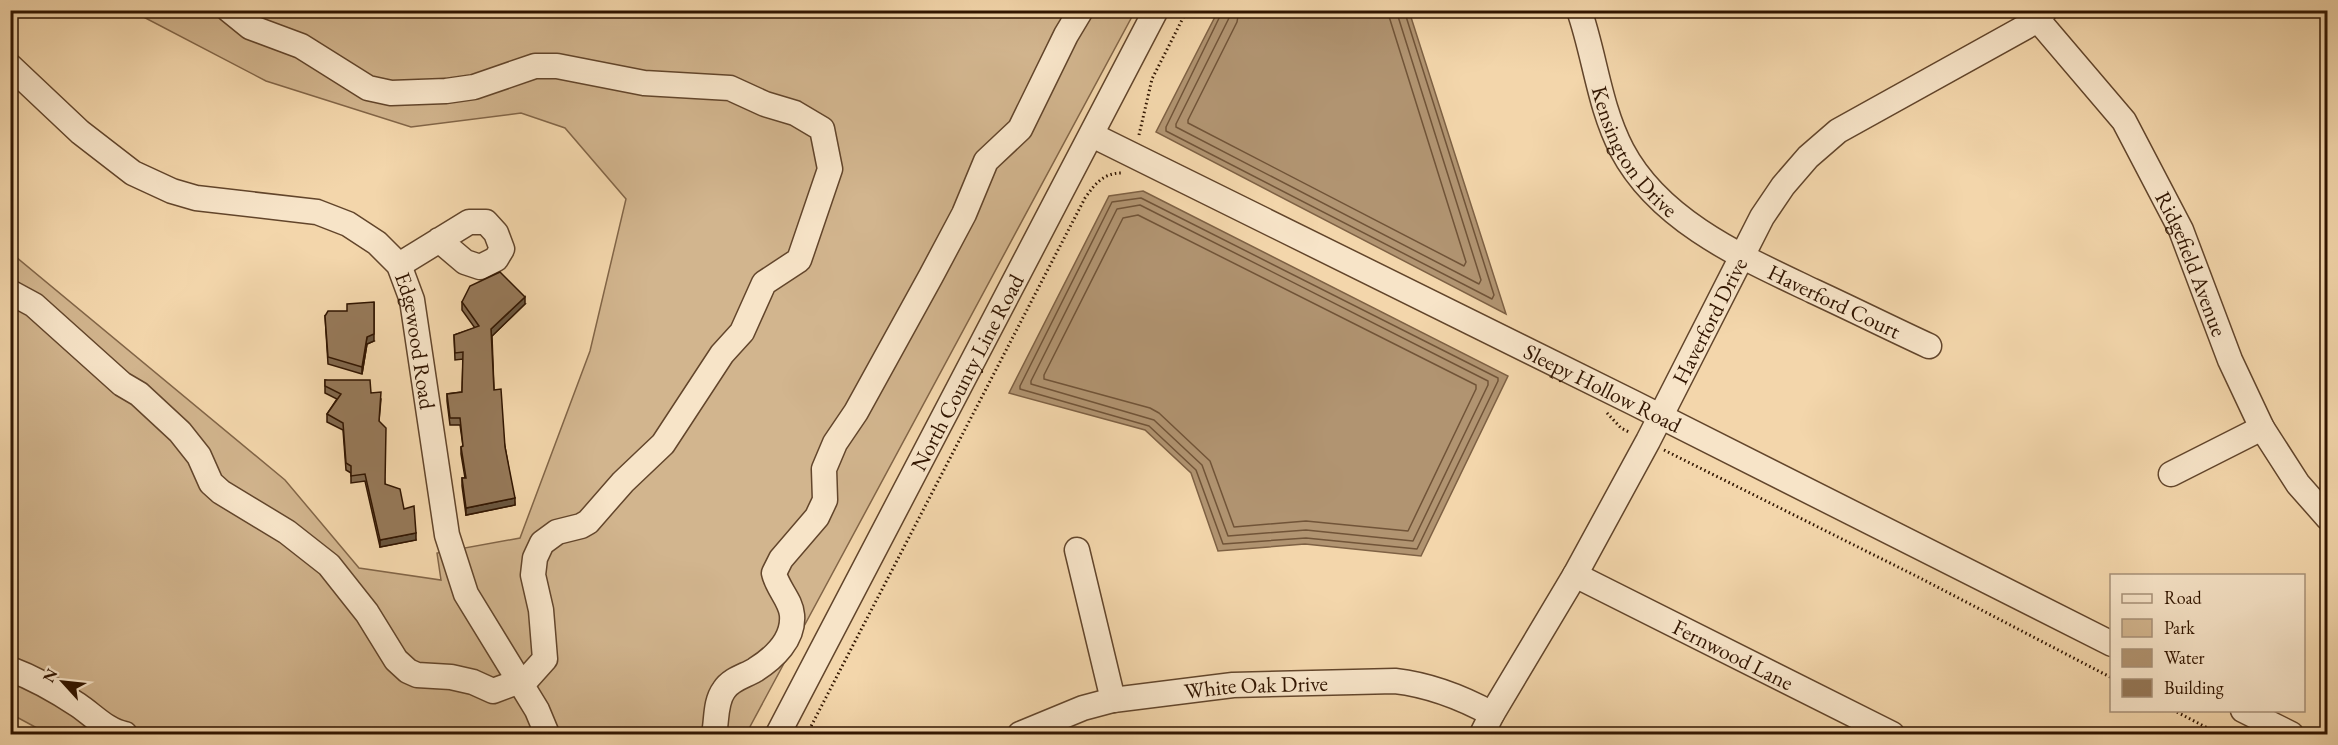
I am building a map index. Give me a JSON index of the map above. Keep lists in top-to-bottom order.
{
  "streets": {
    "street": [
      "Kensington Drive",
      "Ridgefield Avenue",
      "Haverford Court",
      "Haverford Drive",
      "Edgewood Road",
      "North County Line Road",
      "Sleepy Hollow Road",
      "Fernwood Lane",
      "White Oak Drive"
    ]
  },
  "crossings": [
    ["Kensington Drive", "Haverford Court"],
    ["Kensington Drive", "Haverford Drive"],
    ["Ridgefield Avenue", "Haverford Drive"],
    ["Haverford Court", "Haverford Drive"],
    ["Haverford Drive", "Sleepy Hollow Road"],
    ["Haverford Drive", "Fernwood Lane"],
    ["Haverford Drive", "White Oak Drive"],
    ["North County Line Road", "Sleepy Hollow Road"]
  ],
  "legend": [
    "Road",
    "Park",
    "Water",
    "Building"
  ],
  "north": "top left"
}
